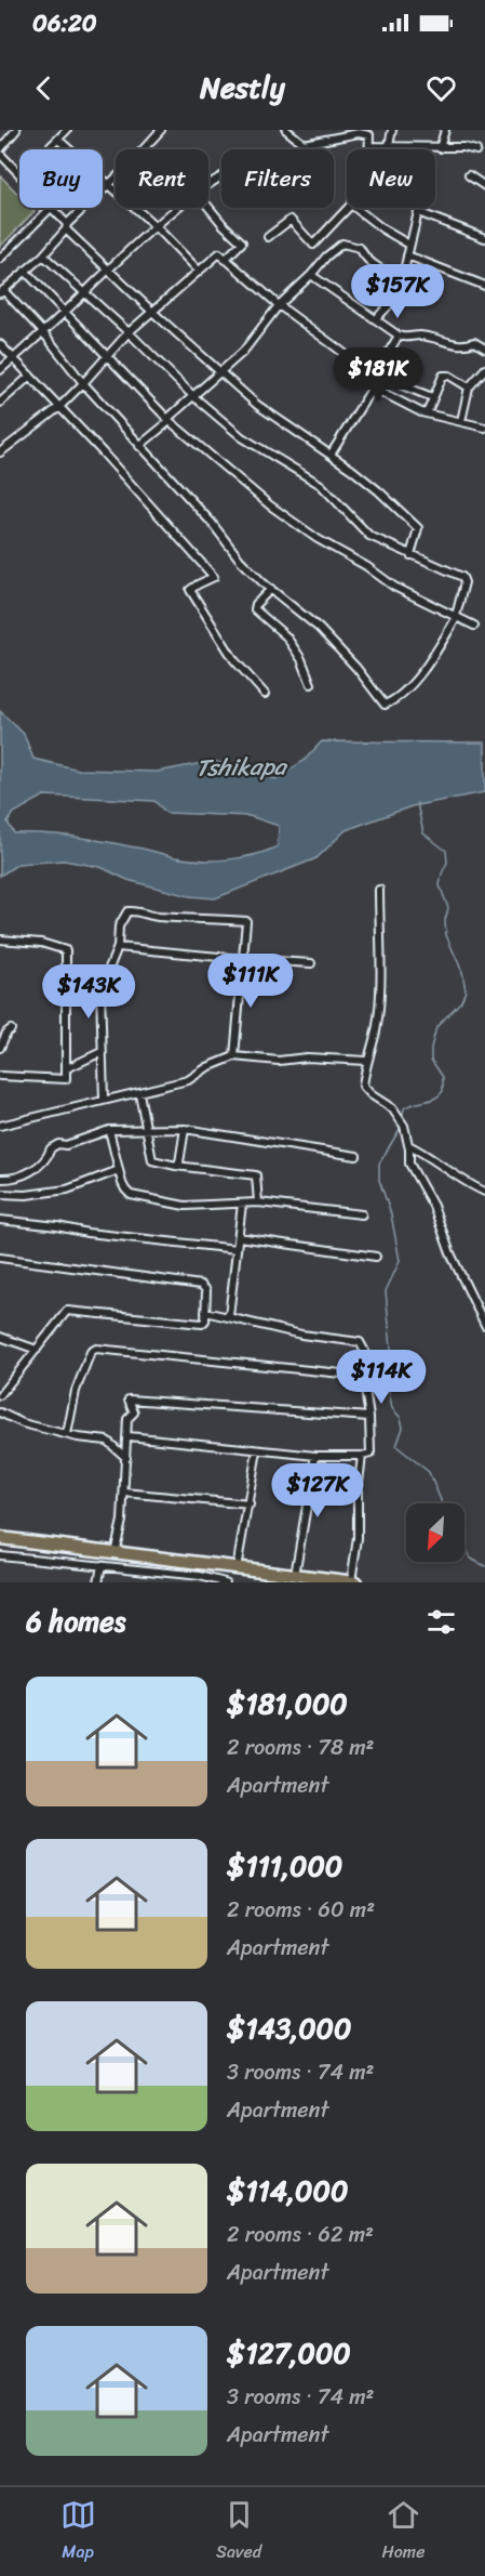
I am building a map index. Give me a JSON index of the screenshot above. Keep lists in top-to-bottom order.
{
  "water": ["Tshikapa"],
  "north": "bottom left",
  "page": {
    "status": "06:20",
    "header": "Nestly",
    "chip": [
      "Buy",
      "Rent",
      "Filters",
      "New"
    ],
    "price": [
      "$157K",
      "$181K",
      "$111K",
      "$143K",
      "$114K",
      "$127K"
    ],
    "heading": "6 homes",
    "list": [
      {
        "name": "$181,000",
        "note": "2 rooms · 78 m² · Apartment"
      },
      {
        "name": "$111,000",
        "note": "2 rooms · 60 m² · Apartment"
      },
      {
        "name": "$143,000",
        "note": "3 rooms · 74 m² · Apartment"
      },
      {
        "name": "$114,000",
        "note": "2 rooms · 62 m² · Apartment"
      },
      {
        "name": "$127,000",
        "note": "3 rooms · 74 m² · Apartment"
      }
    ],
    "tabs": ["Map", "Saved", "Home"]
  }
}
